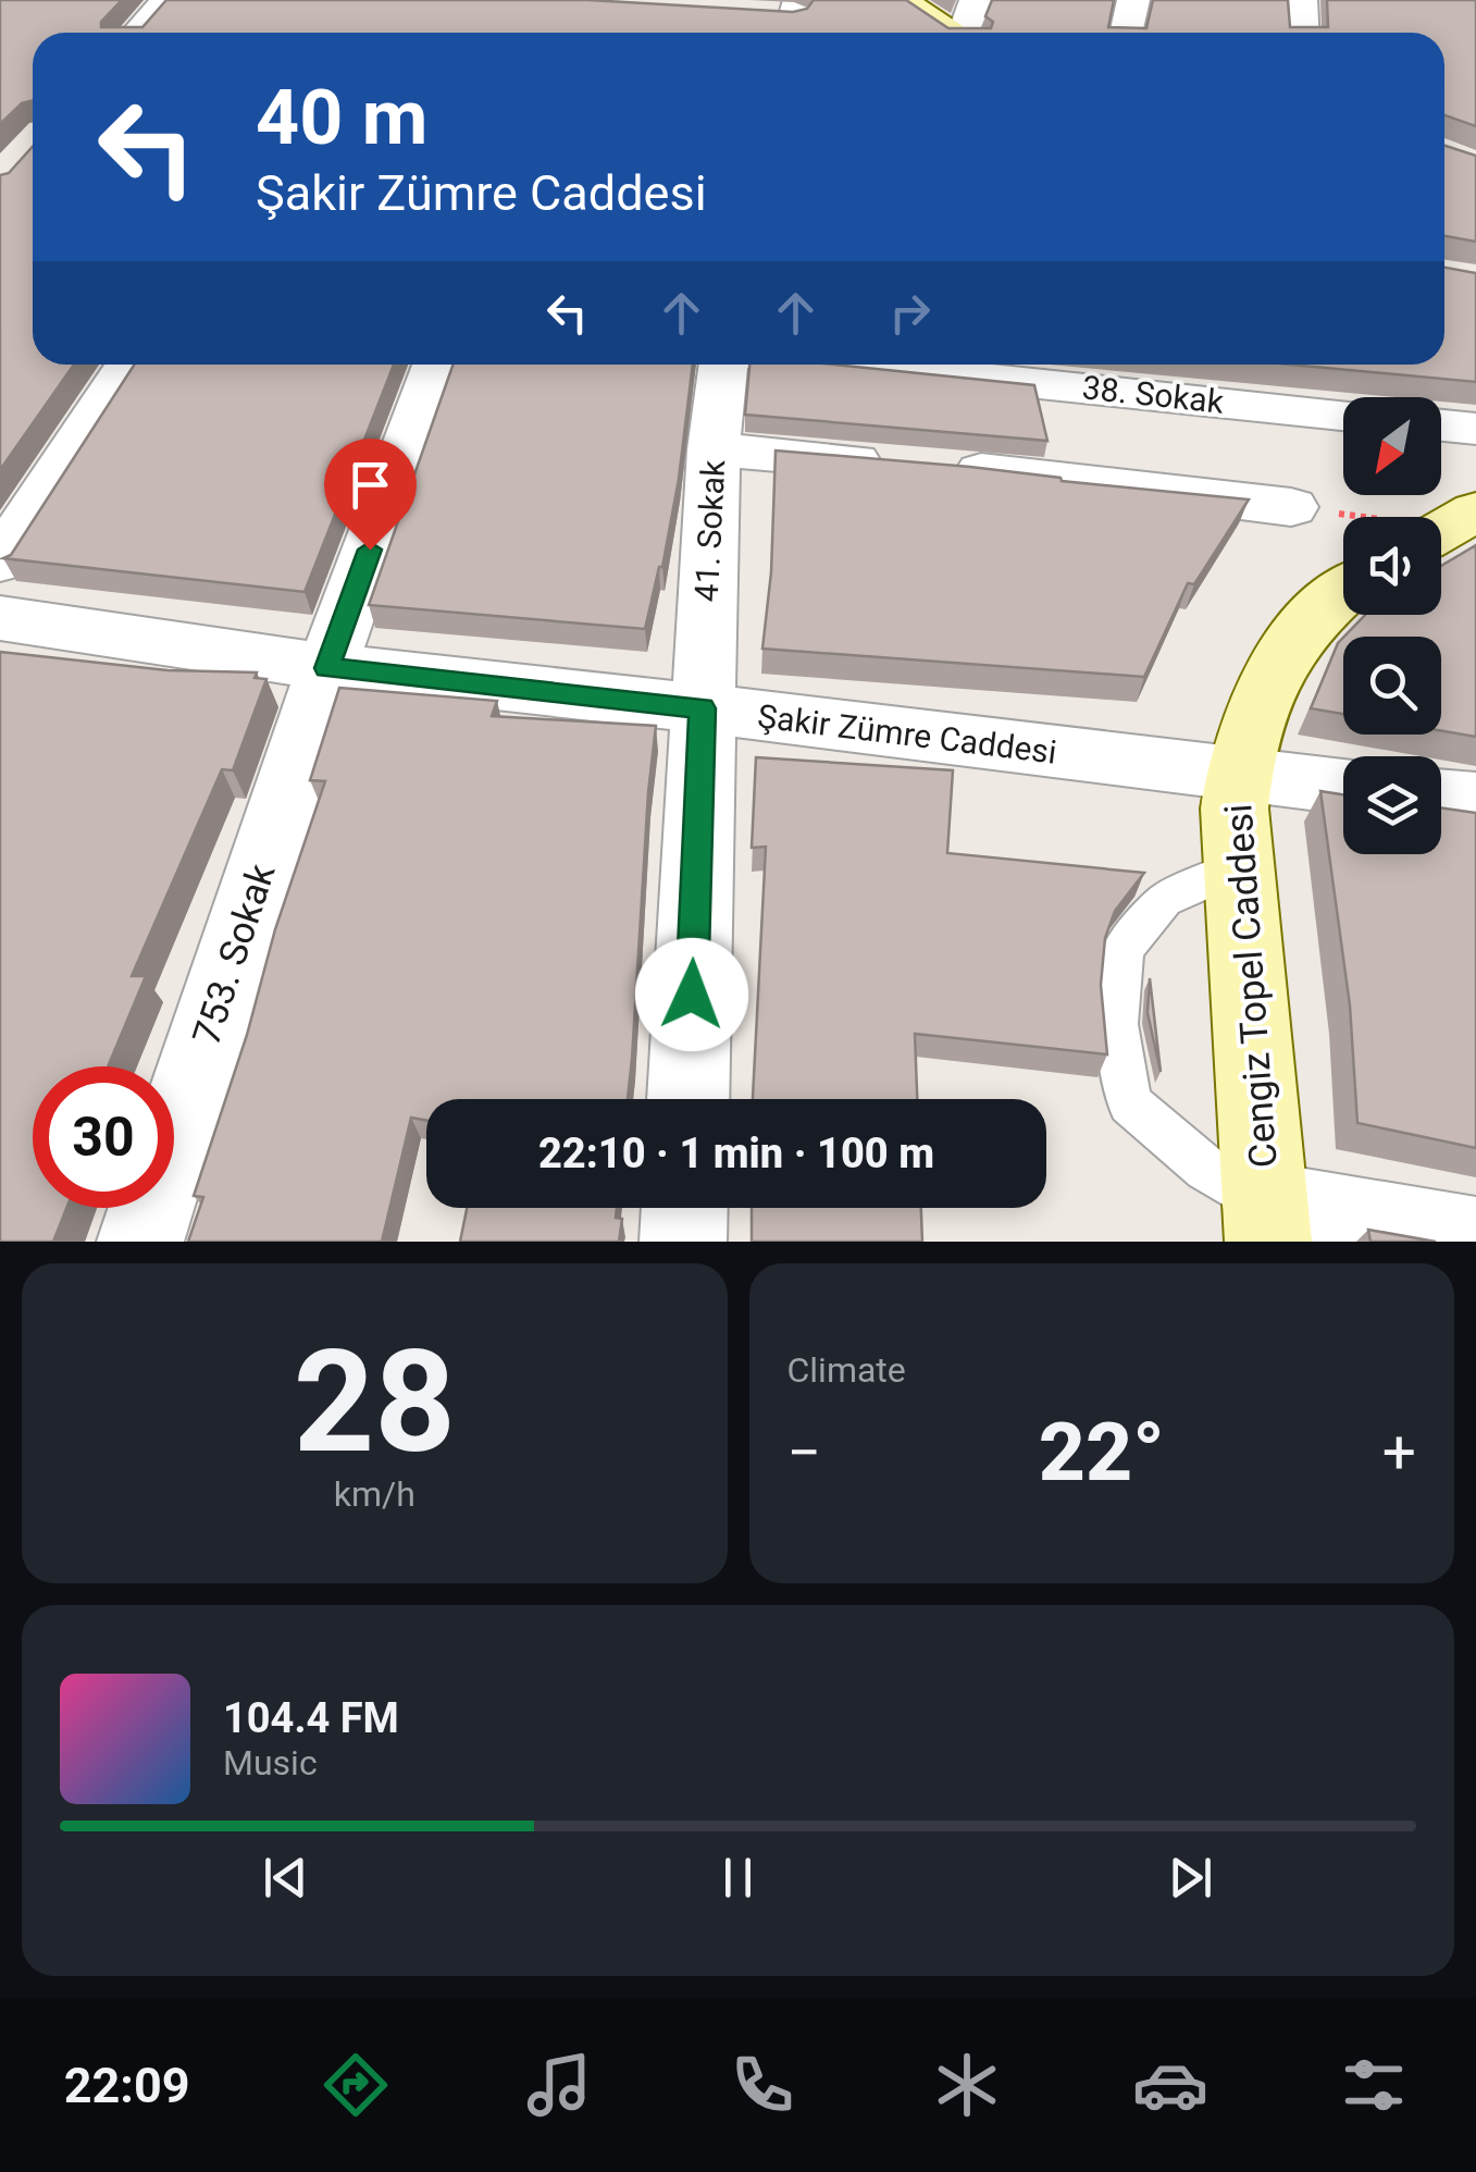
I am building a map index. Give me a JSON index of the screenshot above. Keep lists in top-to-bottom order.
{
  "streets": {
    "main road": ["Cengiz Topel Caddesi"],
    "street": [
      "38. Sokak",
      "41. Sokak",
      "Şakir Zümre Caddesi",
      "753. Sokak"
    ]
  },
  "crossings": [
    ["41. Sokak", "Şakir Zümre Caddesi"],
    ["Şakir Zümre Caddesi", "753. Sokak"],
    ["Şakir Zümre Caddesi", "Cengiz Topel Caddesi"]
  ],
  "north": "bottom left",
  "page": {
    "turn": ["40 m", "Şakir Zümre Caddesi"],
    "limit": "30",
    "trip": "22:10 · 1 min · 100 m",
    "tile": [
      ["28", "km/h"],
      "Climate"
    ],
    "heat": ["−", "22°", "+"],
    "song": ["104.4 FM", "Music"],
    "tabs": "22:09"
  }
}
